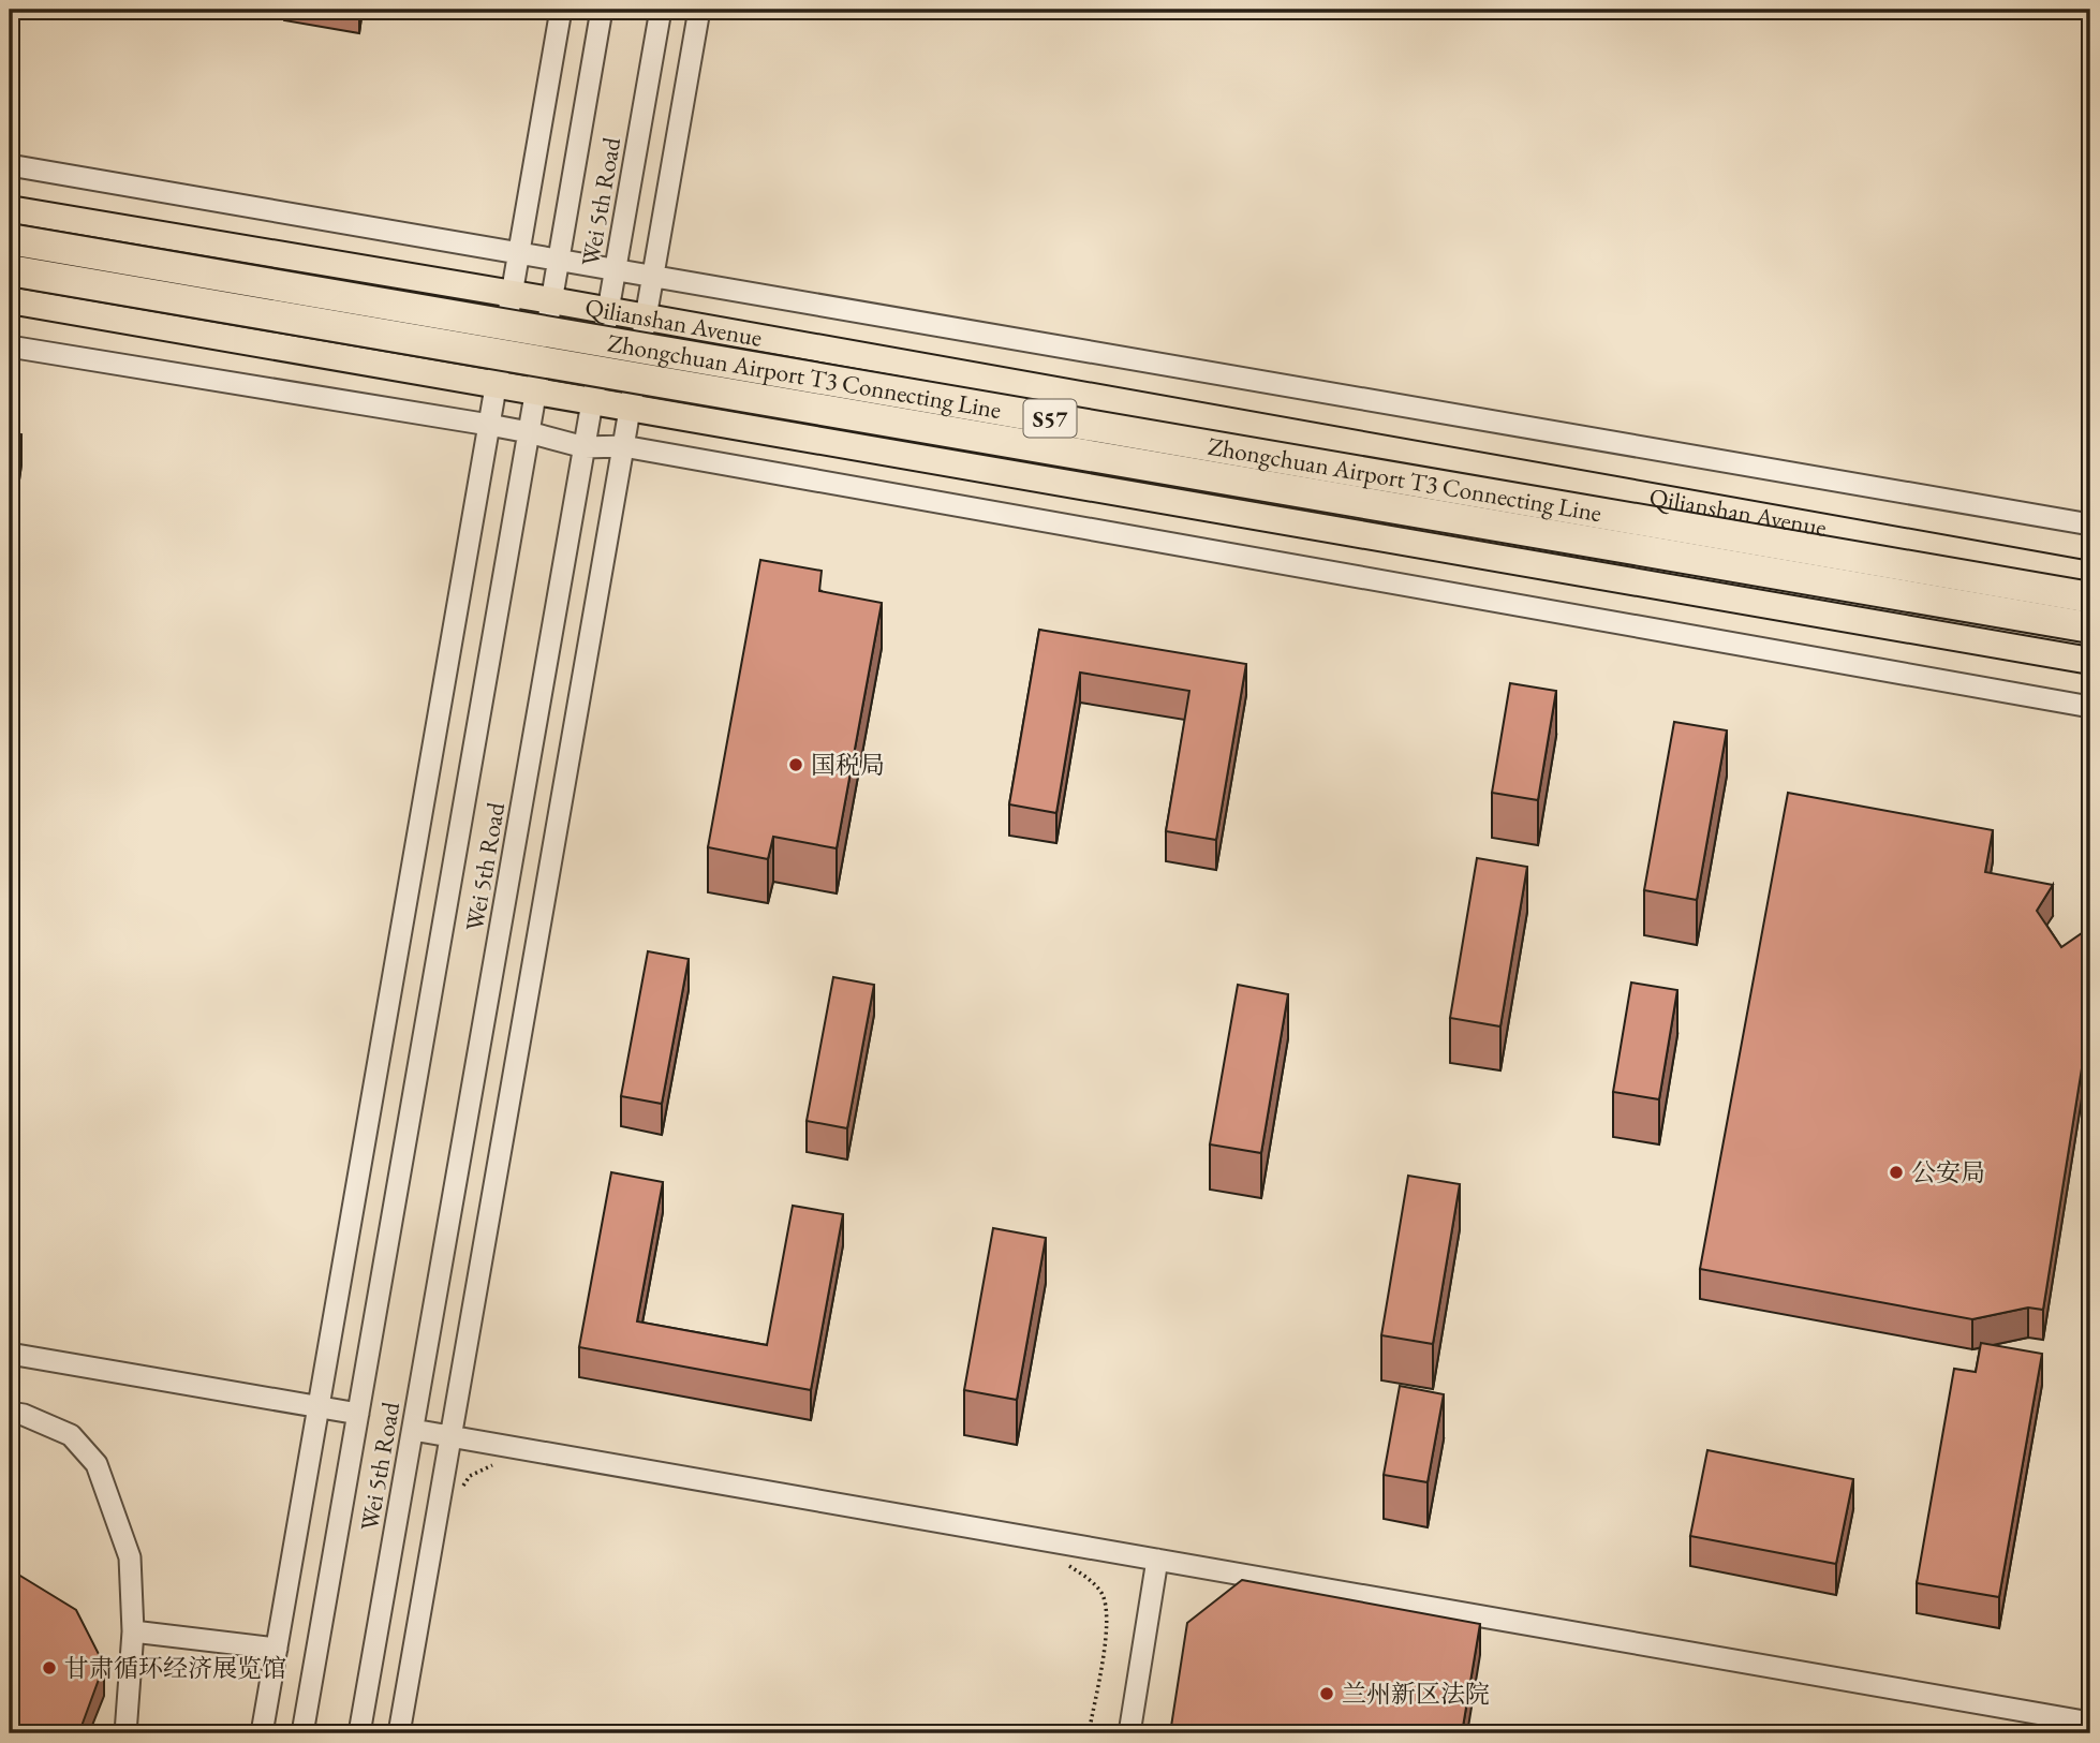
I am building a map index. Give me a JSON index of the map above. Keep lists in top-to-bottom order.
{
  "streets": {
    "highway": ["Zhongchuan Airport T3 Connecting Line", "S57"],
    "main road": ["Qilianshan Avenue"],
    "street": ["Wei 5th Road"]
  },
  "crossings": [
    ["Wei 5th Road", "Qilianshan Avenue"]
  ],
  "places": [
    "国税局",
    "公安局",
    "甘肃循环经济展览馆",
    "兰州新区法院"
  ]
}
